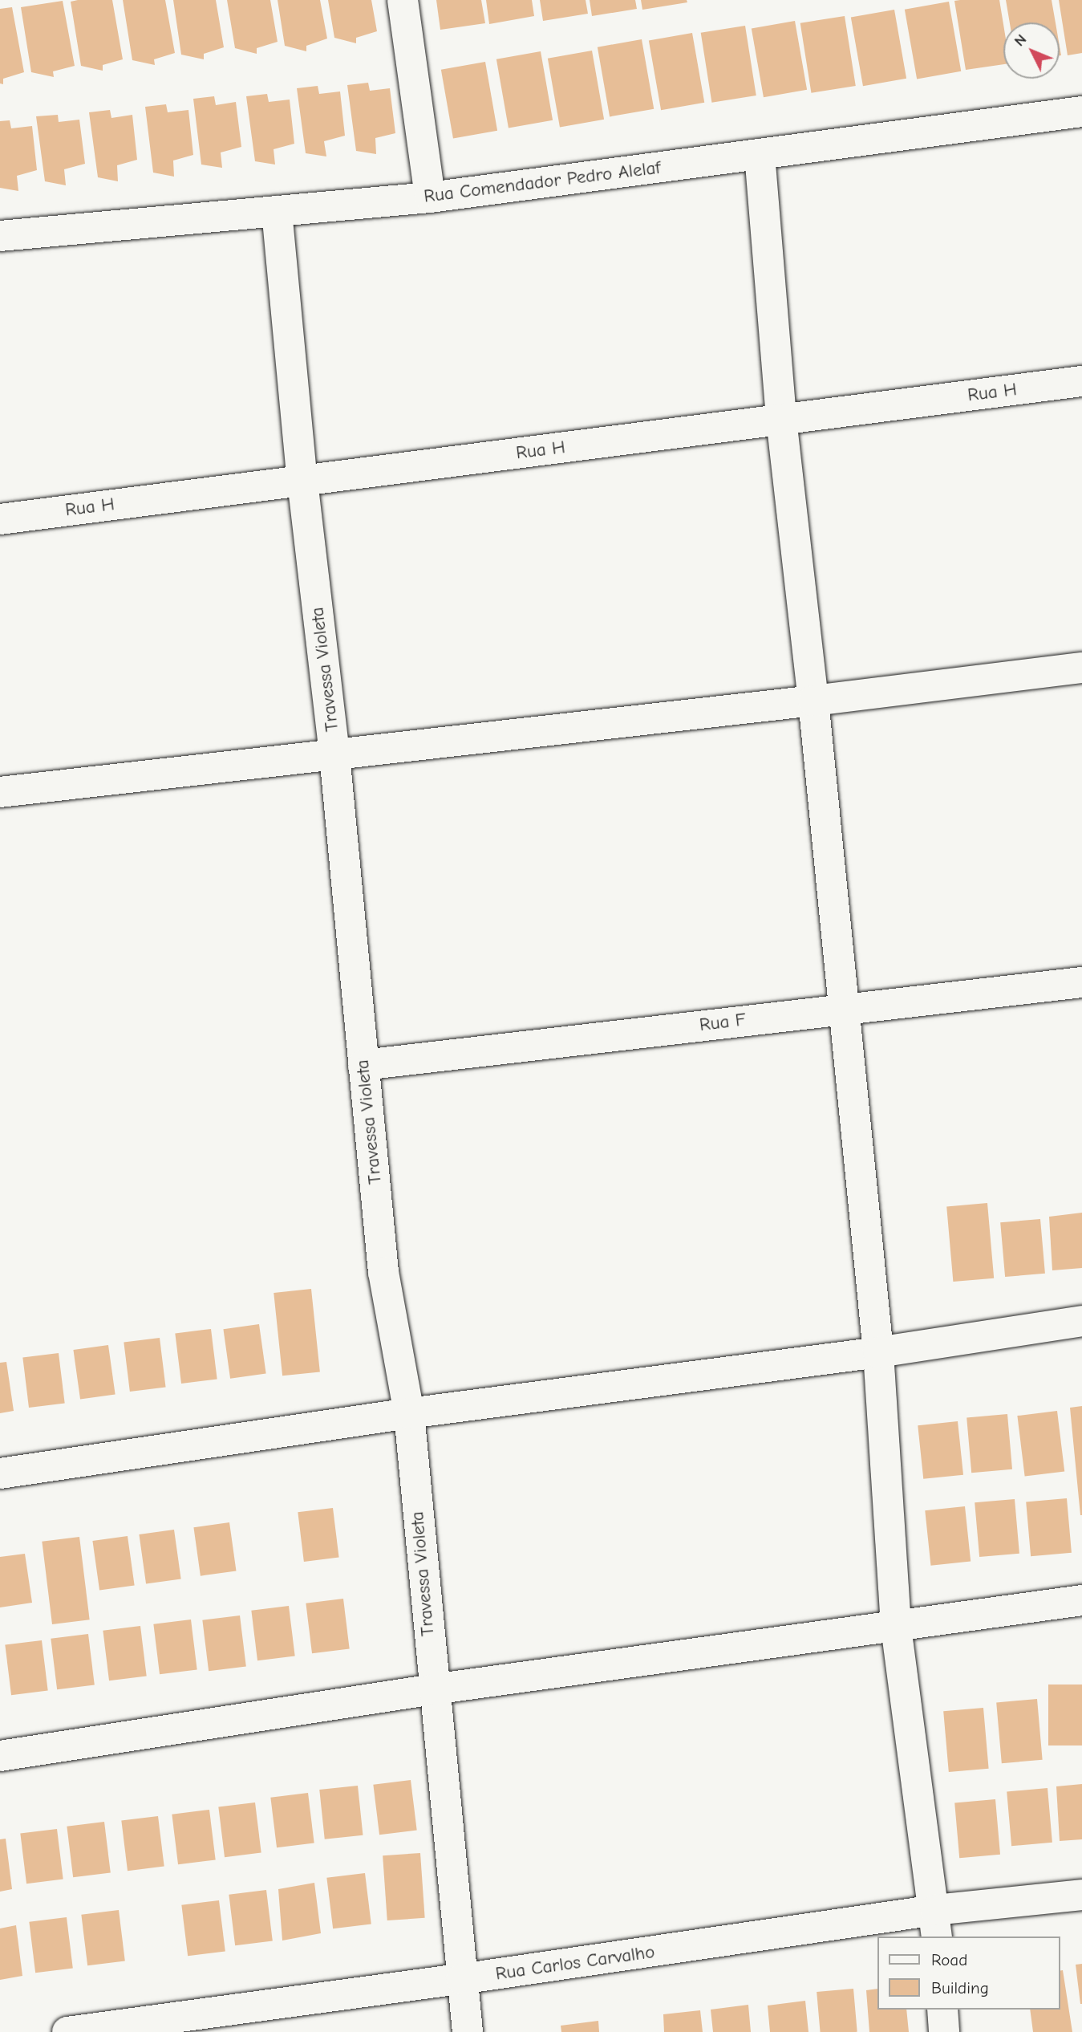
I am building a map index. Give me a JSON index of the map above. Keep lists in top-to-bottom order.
{
  "streets": {
    "street": [
      "Rua Comendador Pedro Alelaf",
      "Rua H",
      "Travessa Violeta",
      "Rua F",
      "Rua Carlos Carvalho"
    ]
  },
  "crossings": [
    ["Rua Comendador Pedro Alelaf", "Travessa Violeta"],
    ["Rua H", "Travessa Violeta"],
    ["Travessa Violeta", "Rua F"],
    ["Travessa Violeta", "Rua Carlos Carvalho"]
  ],
  "legend": ["Road", "Building"],
  "north": "top left"
}
